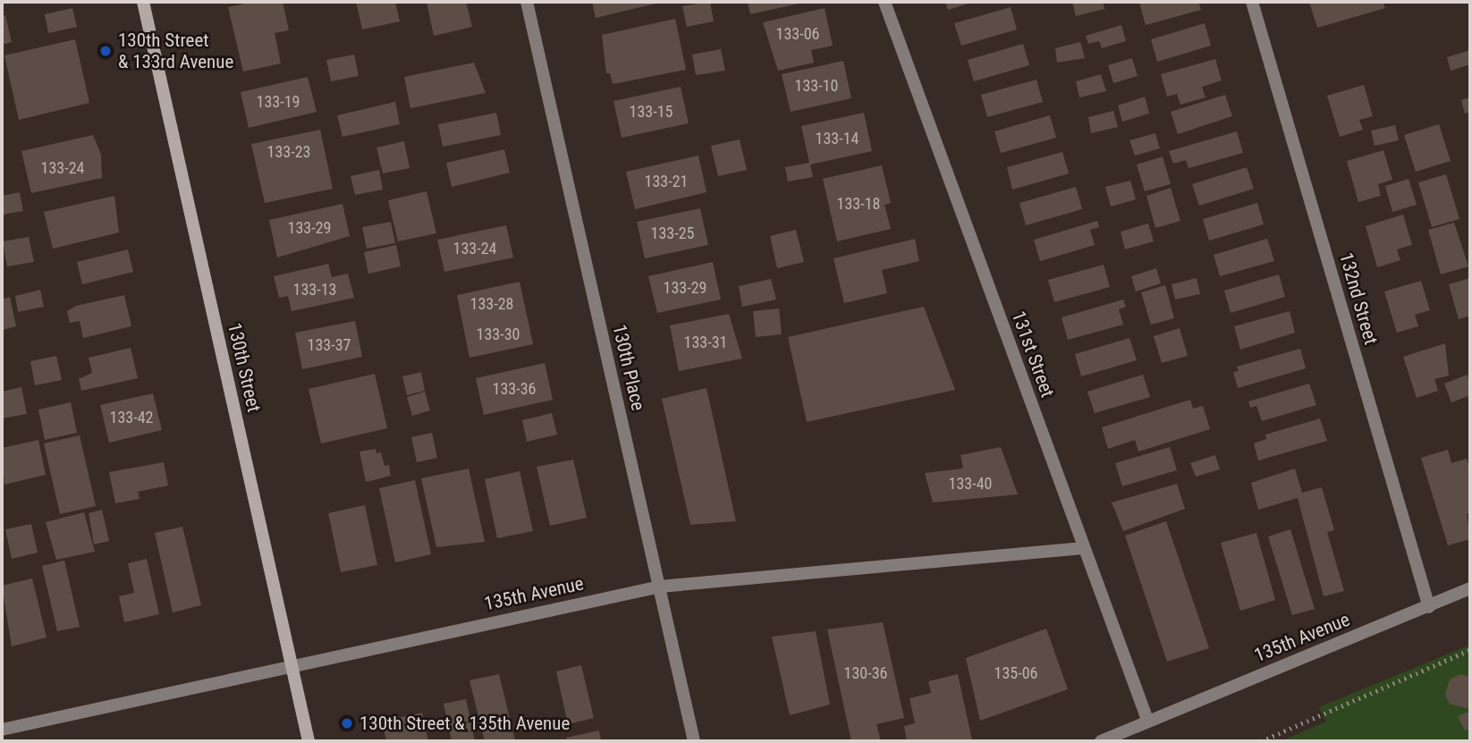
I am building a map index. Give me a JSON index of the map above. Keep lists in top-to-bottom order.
{
  "streets": {
    "street": [
      "132nd Street",
      "131st Street",
      "130th Street",
      "130th Place",
      "135th Avenue"
    ]
  },
  "crossings": [
    ["132nd Street", "135th Avenue"],
    ["131st Street", "135th Avenue"],
    ["130th Street", "135th Avenue"],
    ["130th Place", "135th Avenue"]
  ],
  "places": ["130th Street & 133rd Avenue", "130th Street & 135th Avenue"],
  "house_numbers": [
    "133-06",
    "133-10",
    "133-19",
    "133-15",
    "133-14",
    "133-23",
    "133-24",
    "133-21",
    "133-18",
    "133-29",
    "133-25",
    "133-24",
    "133-29",
    "133-13",
    "133-28",
    "133-30",
    "133-31",
    "133-37",
    "133-36",
    "133-42",
    "133-40",
    "130-36",
    "135-06"
  ]
}
